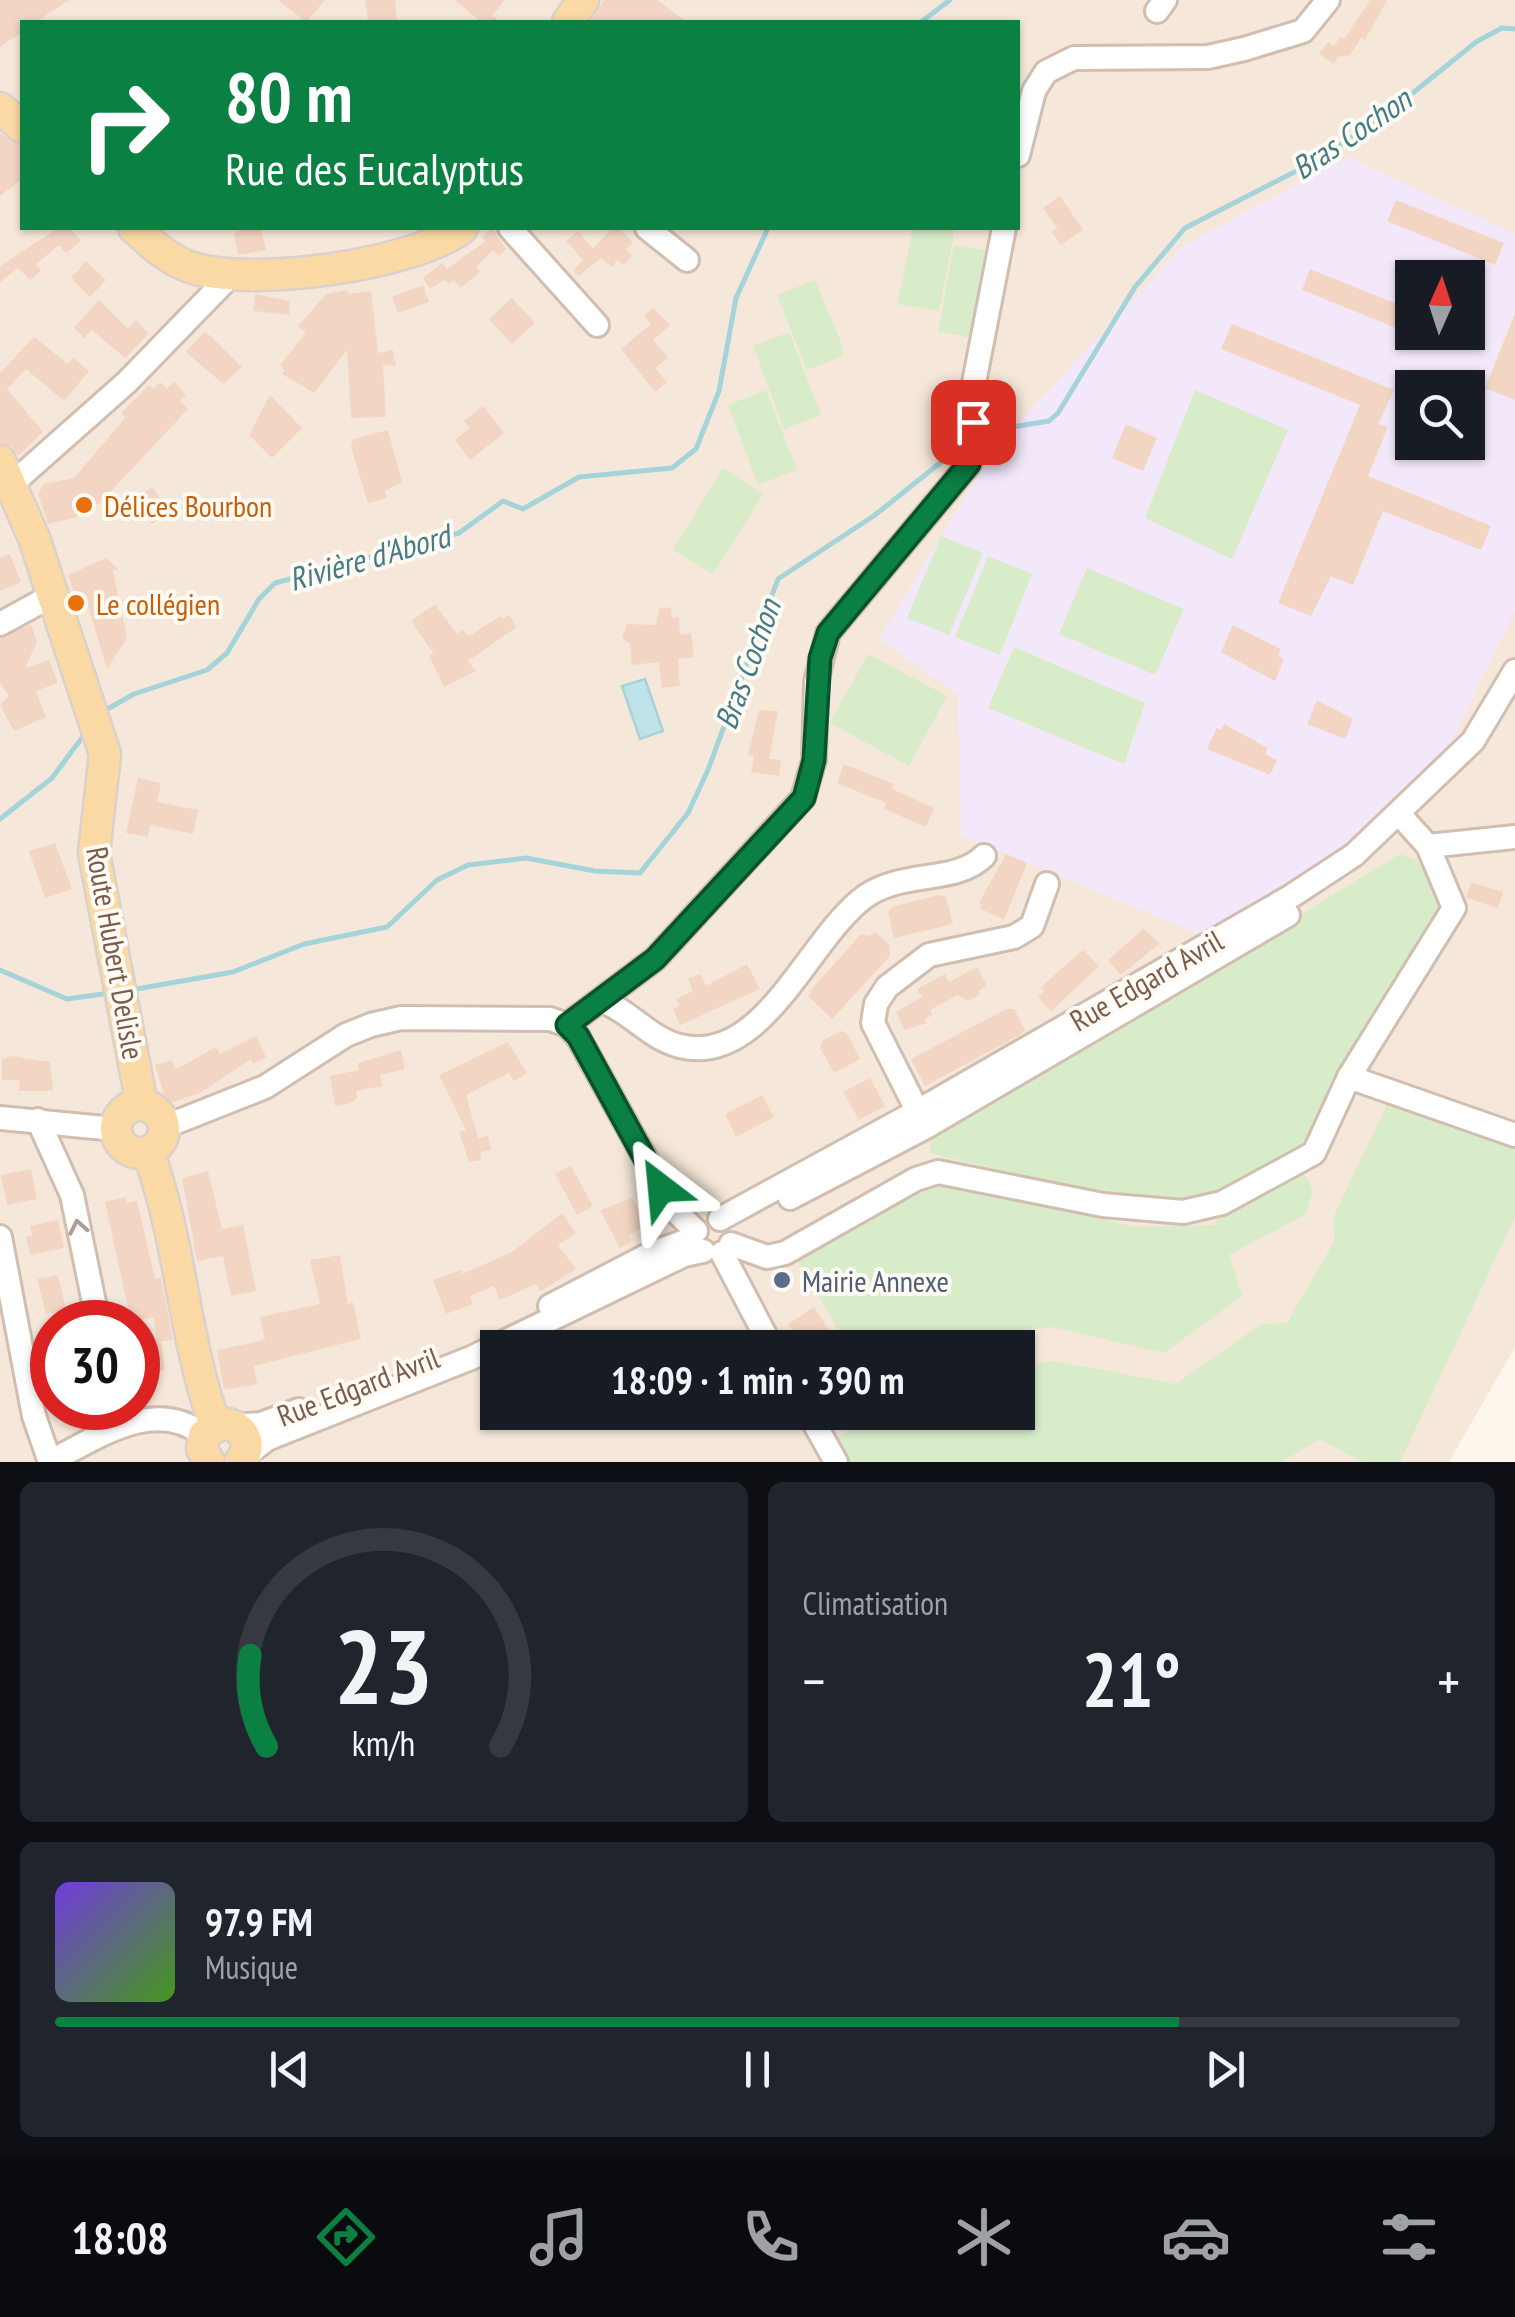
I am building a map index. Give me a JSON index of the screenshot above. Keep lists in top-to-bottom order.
{
  "streets": {
    "main road": ["Route Hubert Delisle"],
    "street": ["Rue Edgard Avril"]
  },
  "crossings": [
    ["Route Hubert Delisle", "Rue Edgard Avril"]
  ],
  "water": ["Bras Cochon", "Rivière d'Abord"],
  "places": ["Délices Bourbon", "Le collégien", "Mairie Annexe"],
  "north": "top",
  "page": {
    "turn": ["80 m", "Rue des Eucalyptus"],
    "limit": "30",
    "trip": "18:09 · 1 min · 390 m",
    "tile": "Climatisation",
    "heat": ["−", "21°", "+"],
    "song": ["97.9 FM", "Musique"],
    "tabs": "18:08",
    "gauge": ["23", "km/h"]
  }
}
